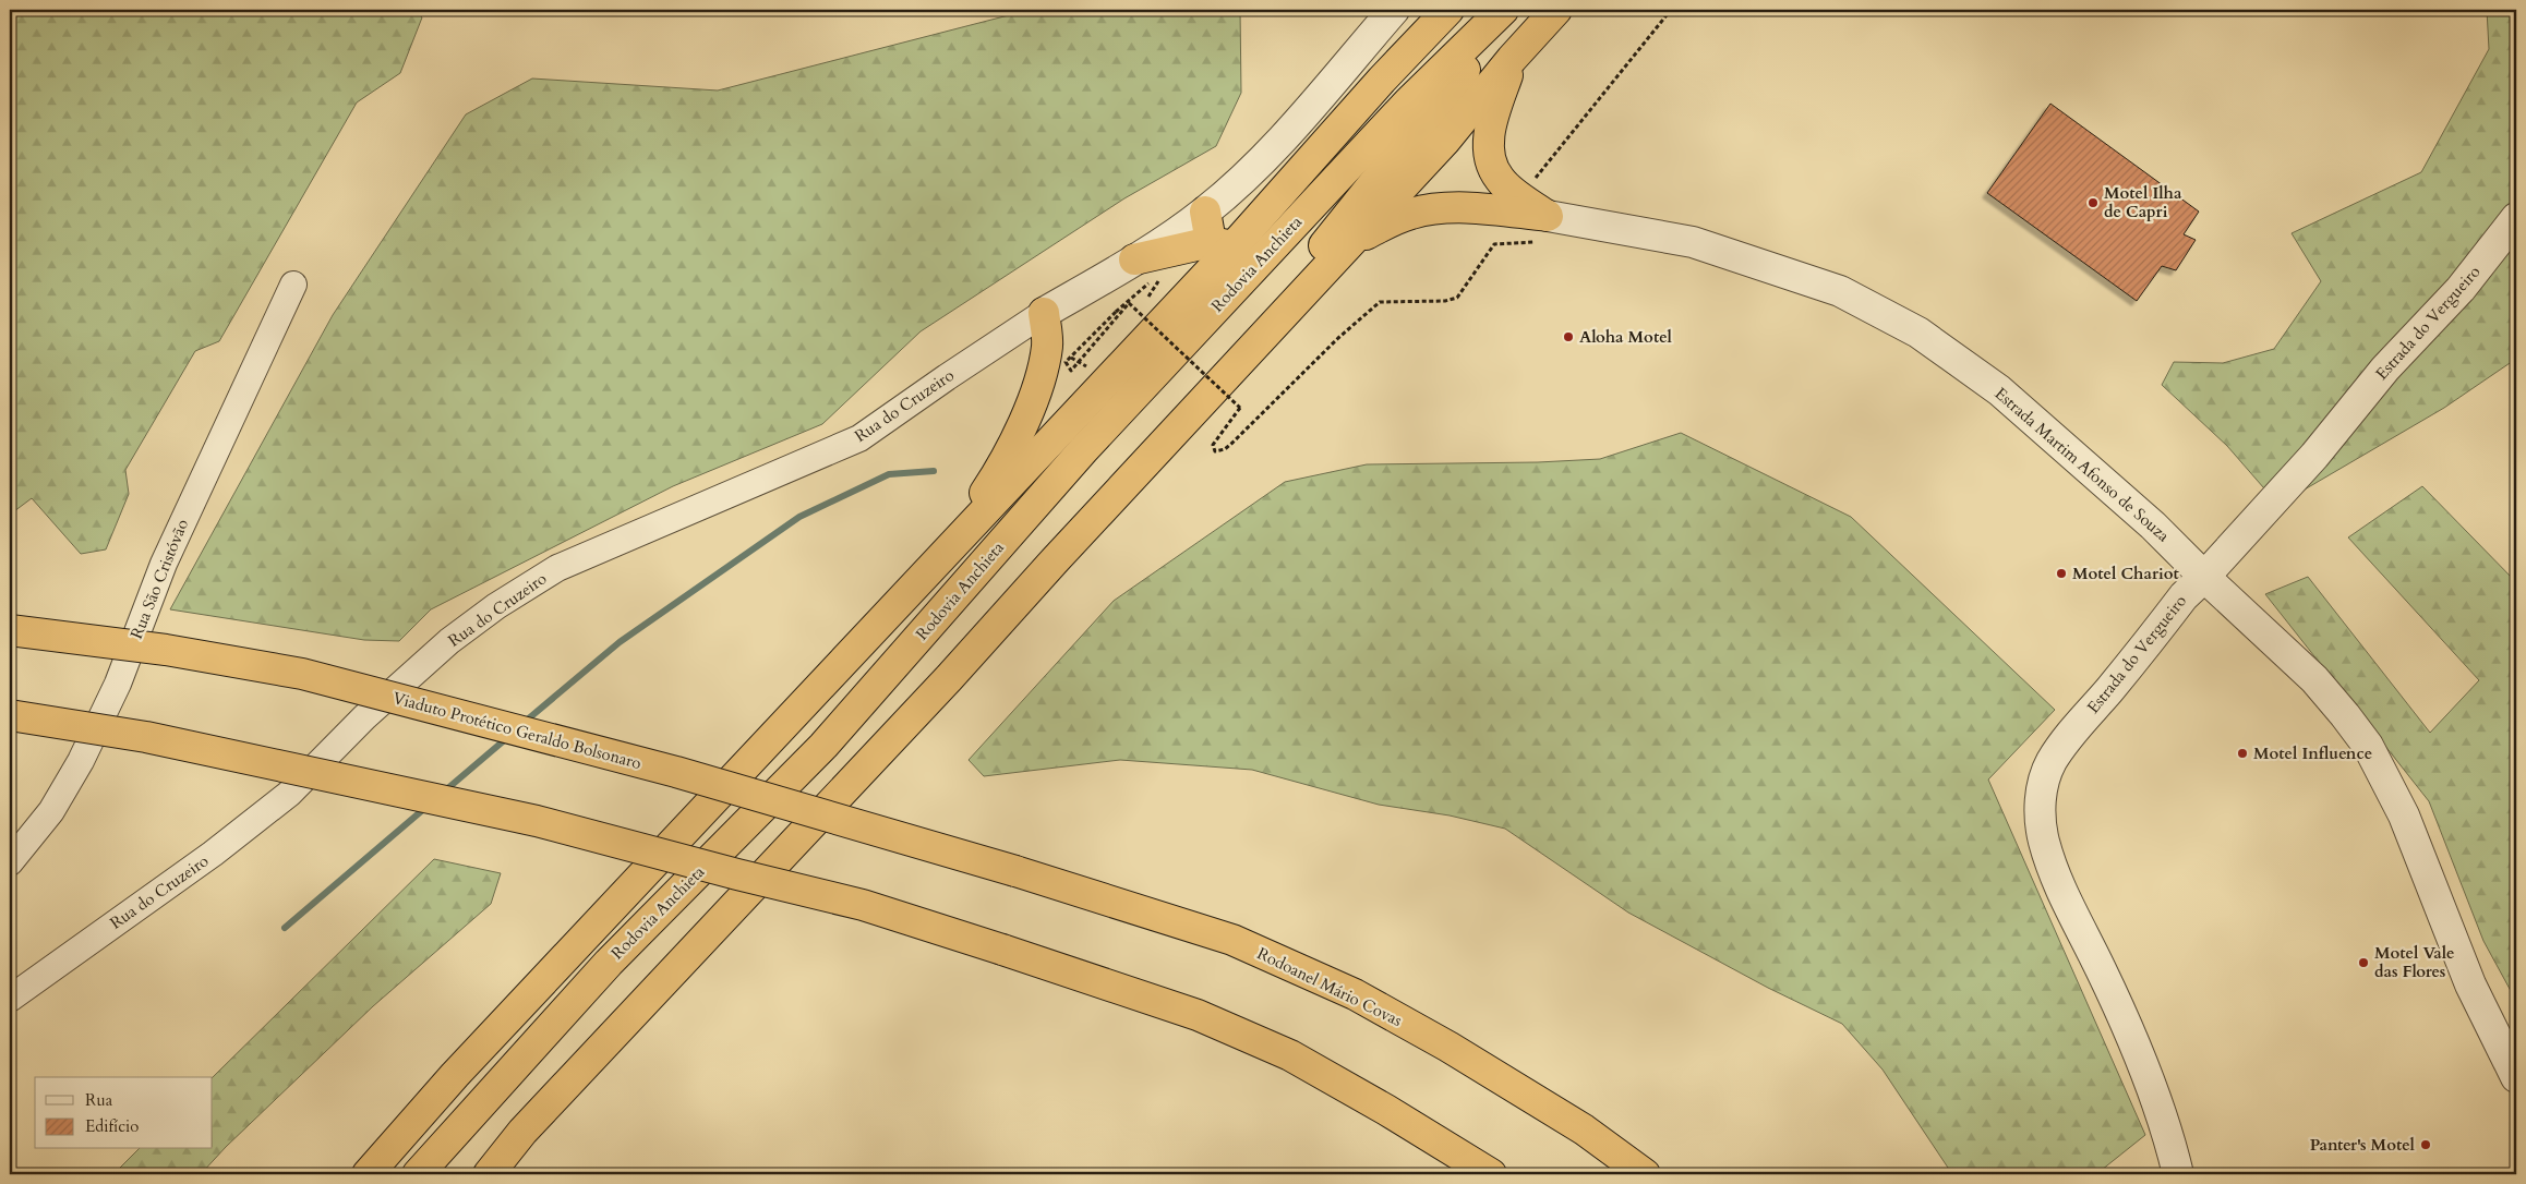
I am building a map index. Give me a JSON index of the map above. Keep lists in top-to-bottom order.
{
  "streets": {
    "highway": ["Rodovia Anchieta", "Viaduto Protético Geraldo Bolsonaro", "Rodoanel Mário Covas"],
    "street": [
      "Estrada do Vergueiro",
      "Rua do Cruzeiro",
      "Estrada Martim Afonso de Souza",
      "Rua São Cristóvão"
    ]
  },
  "crossings": [
    ["Estrada do Vergueiro", "Estrada Martim Afonso de Souza"],
    ["Viaduto Protético Geraldo Bolsonaro", "Rodoanel Mário Covas"]
  ],
  "places": [
    "Motel Ilha de Capri",
    "Aloha Motel",
    "Motel Chariot",
    "Motel Influence",
    "Motel Vale das Flores",
    "Panter's Motel"
  ],
  "legend": ["Rua", "Edifício"]
}
